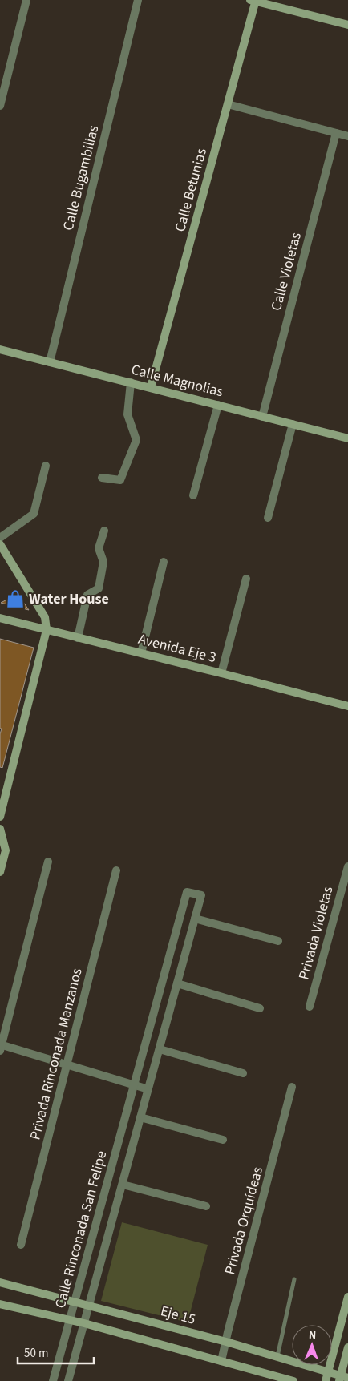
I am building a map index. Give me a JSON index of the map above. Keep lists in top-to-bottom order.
{
  "streets": {
    "street": [
      "Calle Bugambilias",
      "Calle Betunias",
      "Calle Violetas",
      "Calle Magnolias",
      "Avenida Eje 3",
      "Privada Violetas",
      "Privada Rinconada Manzanos",
      "Privada Orquídeas",
      "Calle Rinconada San Felipe",
      "Eje 15"
    ]
  },
  "crossings": [
    ["Calle Bugambilias", "Calle Magnolias"],
    ["Calle Betunias", "Calle Magnolias"],
    ["Calle Violetas", "Calle Magnolias"],
    ["Privada Orquídeas", "Eje 15"],
    ["Calle Rinconada San Felipe", "Eje 15"]
  ],
  "places": {
    "shop": ["Water House"]
  },
  "scale_bar": "50 m",
  "north": "top"
}
